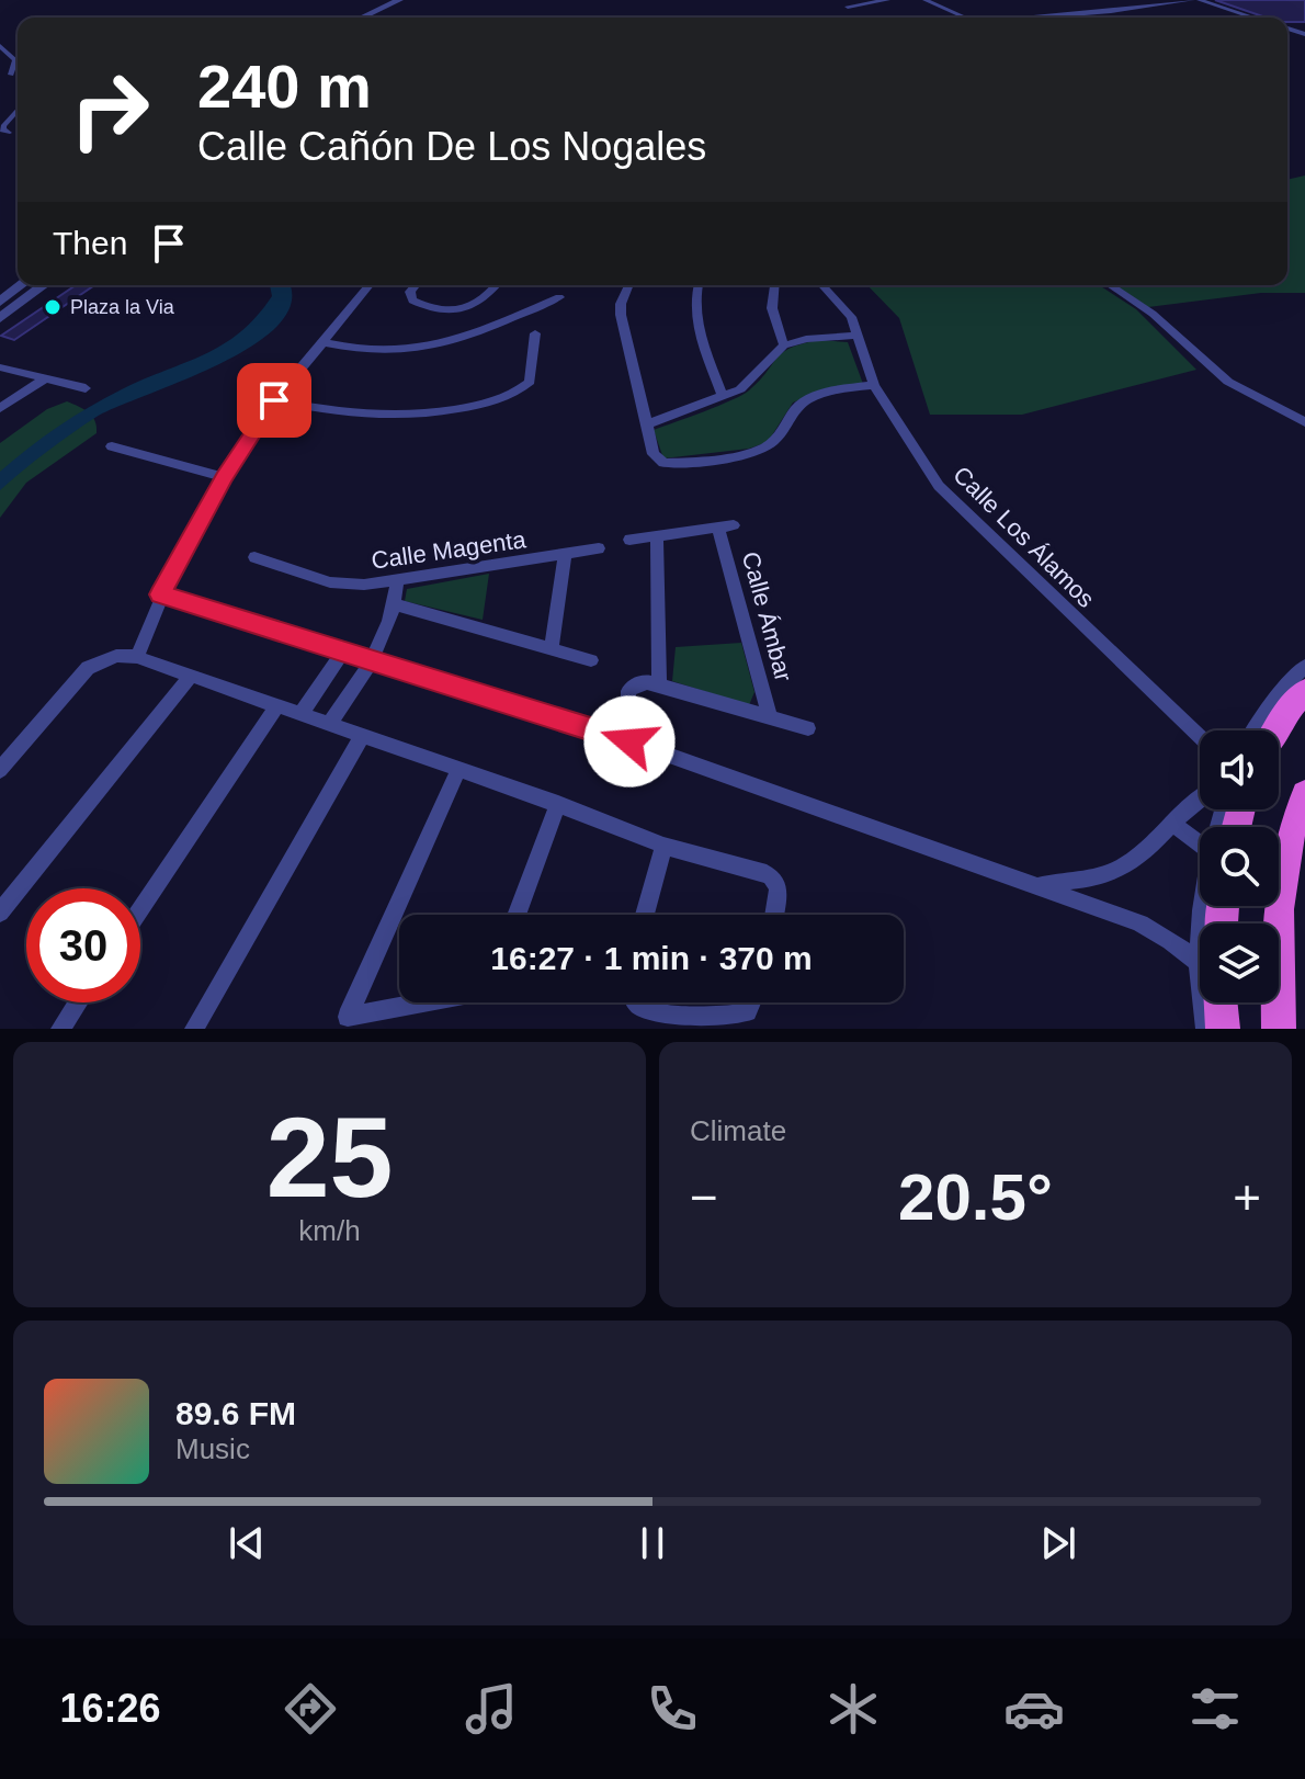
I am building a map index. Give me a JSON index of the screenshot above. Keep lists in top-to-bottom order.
{
  "streets": {
    "street": ["Calle Los Álamos", "Calle Magenta", "Calle Ámbar"]
  },
  "places": ["Plaza la Via"],
  "page": {
    "turn": ["240 m", "Calle Cañón De Los Nogales"],
    "then": "Then",
    "limit": "30",
    "trip": "16:27 · 1 min · 370 m",
    "tile": [
      ["25", "km/h"],
      "Climate"
    ],
    "heat": ["−", "20.5°", "+"],
    "song": ["89.6 FM", "Music"],
    "tabs": "16:26"
  }
}
